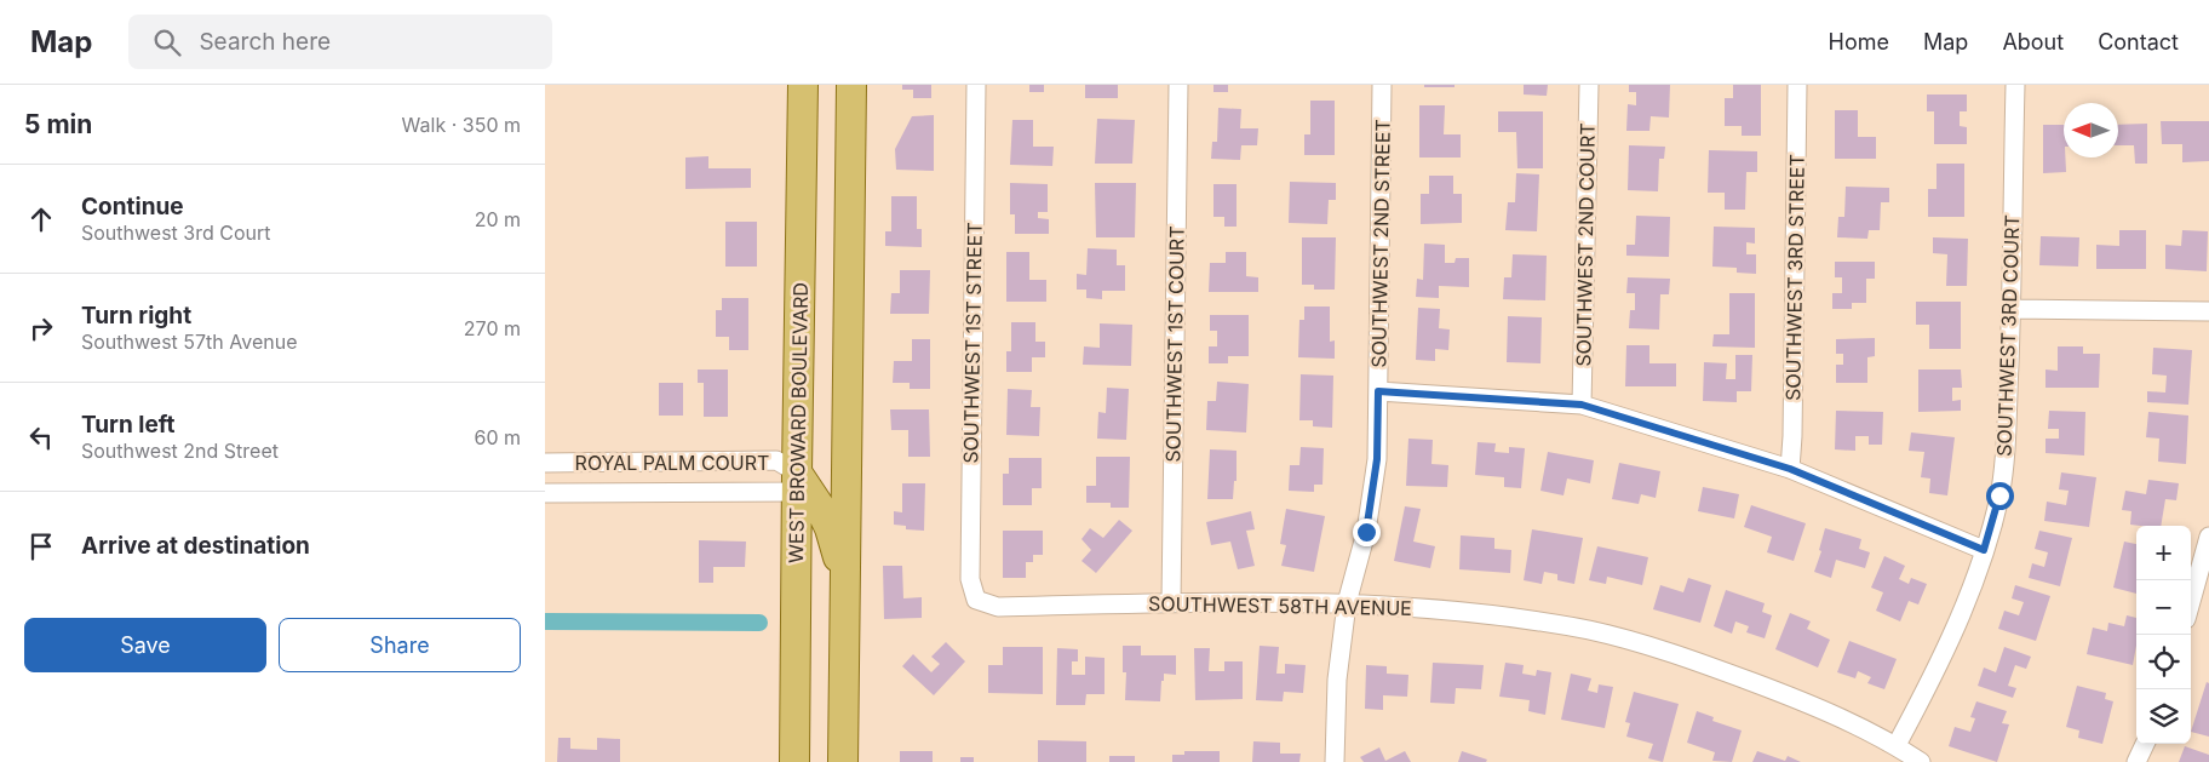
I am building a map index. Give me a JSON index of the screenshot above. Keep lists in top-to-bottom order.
{
  "streets": {
    "main road": ["WEST BROWARD BOULEVARD"],
    "street": [
      "SOUTHWEST 2ND STREET",
      "SOUTHWEST 2ND COURT",
      "SOUTHWEST 3RD STREET",
      "SOUTHWEST 3RD COURT",
      "SOUTHWEST 1ST STREET",
      "SOUTHWEST 1ST COURT",
      "ROYAL PALM COURT",
      "SOUTHWEST 58TH AVENUE"
    ]
  },
  "crossings": [
    ["SOUTHWEST 2ND STREET", "SOUTHWEST 58TH AVENUE"],
    ["SOUTHWEST 3RD COURT", "SOUTHWEST 58TH AVENUE"],
    ["SOUTHWEST 1ST STREET", "SOUTHWEST 58TH AVENUE"],
    ["SOUTHWEST 1ST COURT", "SOUTHWEST 58TH AVENUE"],
    ["WEST BROWARD BOULEVARD", "ROYAL PALM COURT"]
  ],
  "north": "left",
  "page": {
    "header": "Map",
    "search": "Search here",
    "nav": [
      "Home",
      "Map",
      "About",
      "Contact"
    ],
    "heading": ["5 min", "Walk · 350 m"],
    "list": [
      ["Continue", "Southwest 3rd Court", "20 m"],
      ["Turn right", "Southwest 57th Avenue", "270 m"],
      ["Turn left", "Southwest 2nd Street", "60 m"],
      "Arrive at destination"
    ],
    "map_buttons": ["+", "−"],
    "buttons": ["Save", "Share"]
  }
}
